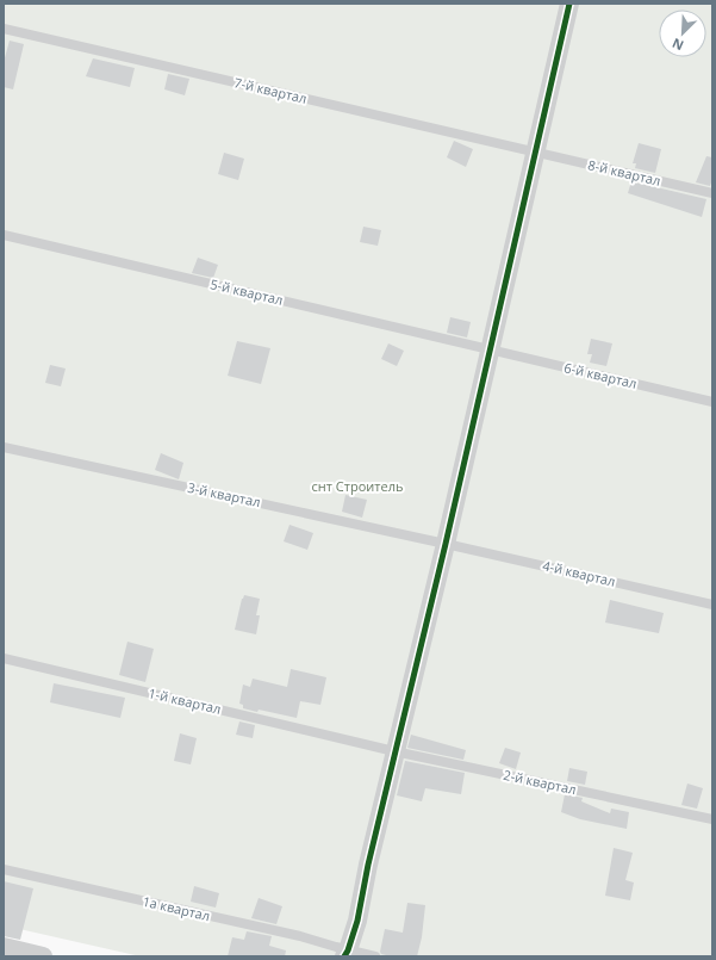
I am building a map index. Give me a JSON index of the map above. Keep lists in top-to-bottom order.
{
  "streets": {
    "lane": [
      "7-й квартал",
      "8-й квартал",
      "5-й квартал",
      "6-й квартал",
      "3-й квартал",
      "4-й квартал",
      "1-й квартал",
      "2-й квартал",
      "1а квартал"
    ]
  },
  "crossings": [
    ["7-й квартал", "8-й квартал"],
    ["5-й квартал", "6-й квартал"],
    ["3-й квартал", "4-й квартал"],
    ["1-й квартал", "2-й квартал"]
  ],
  "parks": ["снт Строитель"],
  "north": "bottom left"
}
